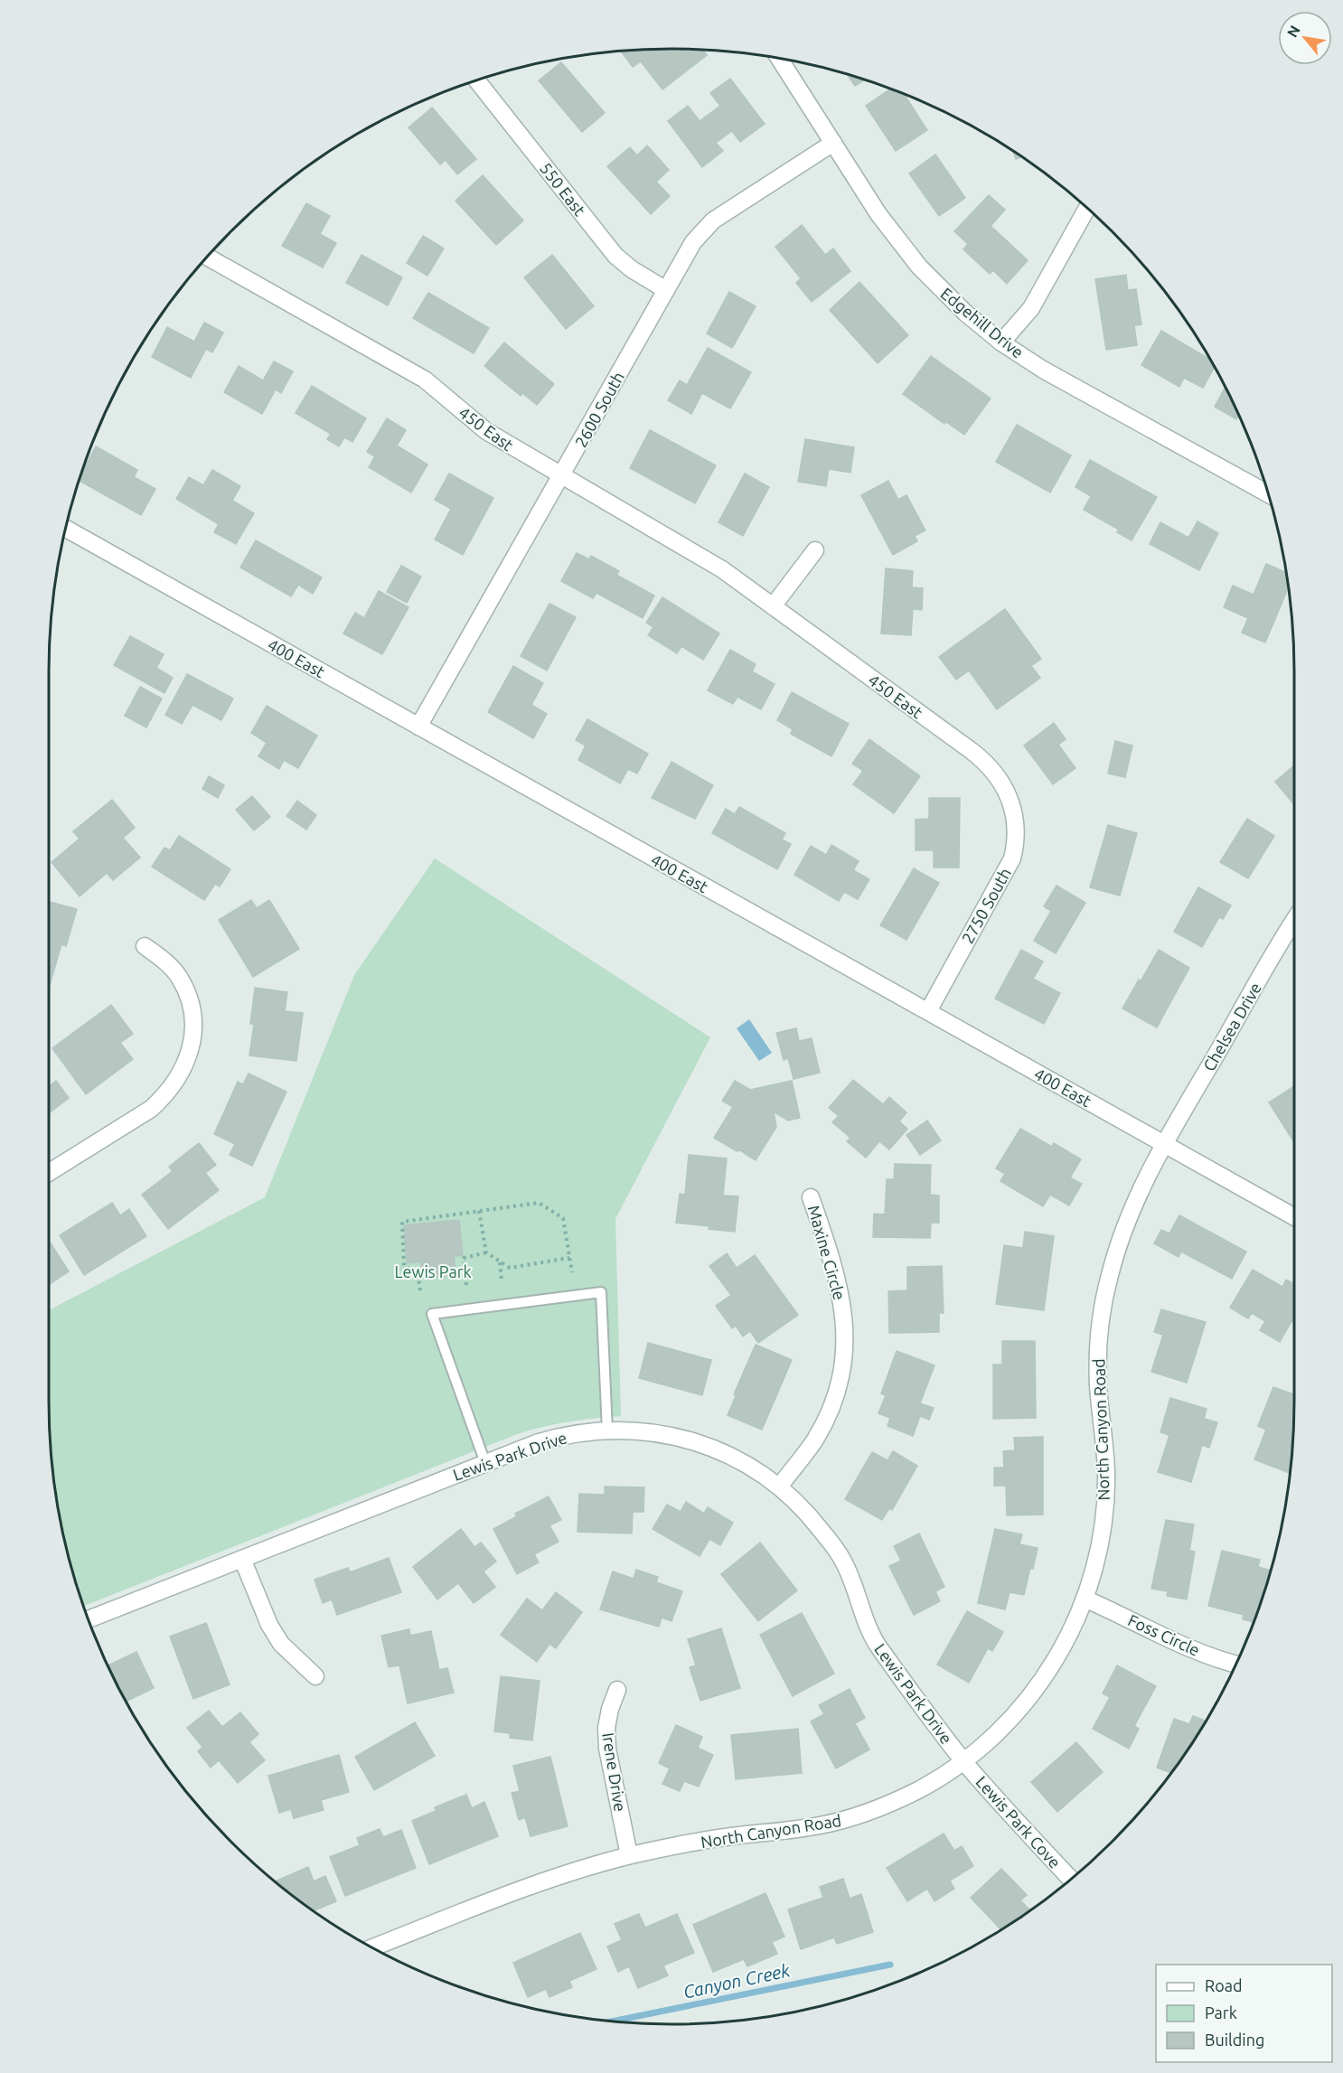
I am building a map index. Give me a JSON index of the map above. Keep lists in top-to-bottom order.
{
  "streets": {
    "street": [
      "550 East",
      "Edgehill Drive",
      "2600 South",
      "450 East",
      "400 East",
      "2750 South",
      "Chelsea Drive",
      "Maxine Circle",
      "North Canyon Road",
      "Lewis Park Drive",
      "Foss Circle",
      "Irene Drive",
      "Lewis Park Cove"
    ]
  },
  "crossings": [
    ["550 East", "2600 South"],
    ["Edgehill Drive", "2600 South"],
    ["2600 South", "450 East"],
    ["2600 South", "400 East"],
    ["450 East", "2750 South"],
    ["400 East", "2750 South"],
    ["400 East", "Chelsea Drive"],
    ["400 East", "North Canyon Road"],
    ["Chelsea Drive", "North Canyon Road"],
    ["Maxine Circle", "Lewis Park Drive"],
    ["North Canyon Road", "Lewis Park Drive"],
    ["North Canyon Road", "Foss Circle"],
    ["North Canyon Road", "Irene Drive"],
    ["North Canyon Road", "Lewis Park Cove"],
    ["Lewis Park Drive", "Lewis Park Cove"]
  ],
  "water": ["Canyon Creek"],
  "parks": ["Lewis Park"],
  "legend": ["Road", "Park", "Building"],
  "north": "top left"
}
